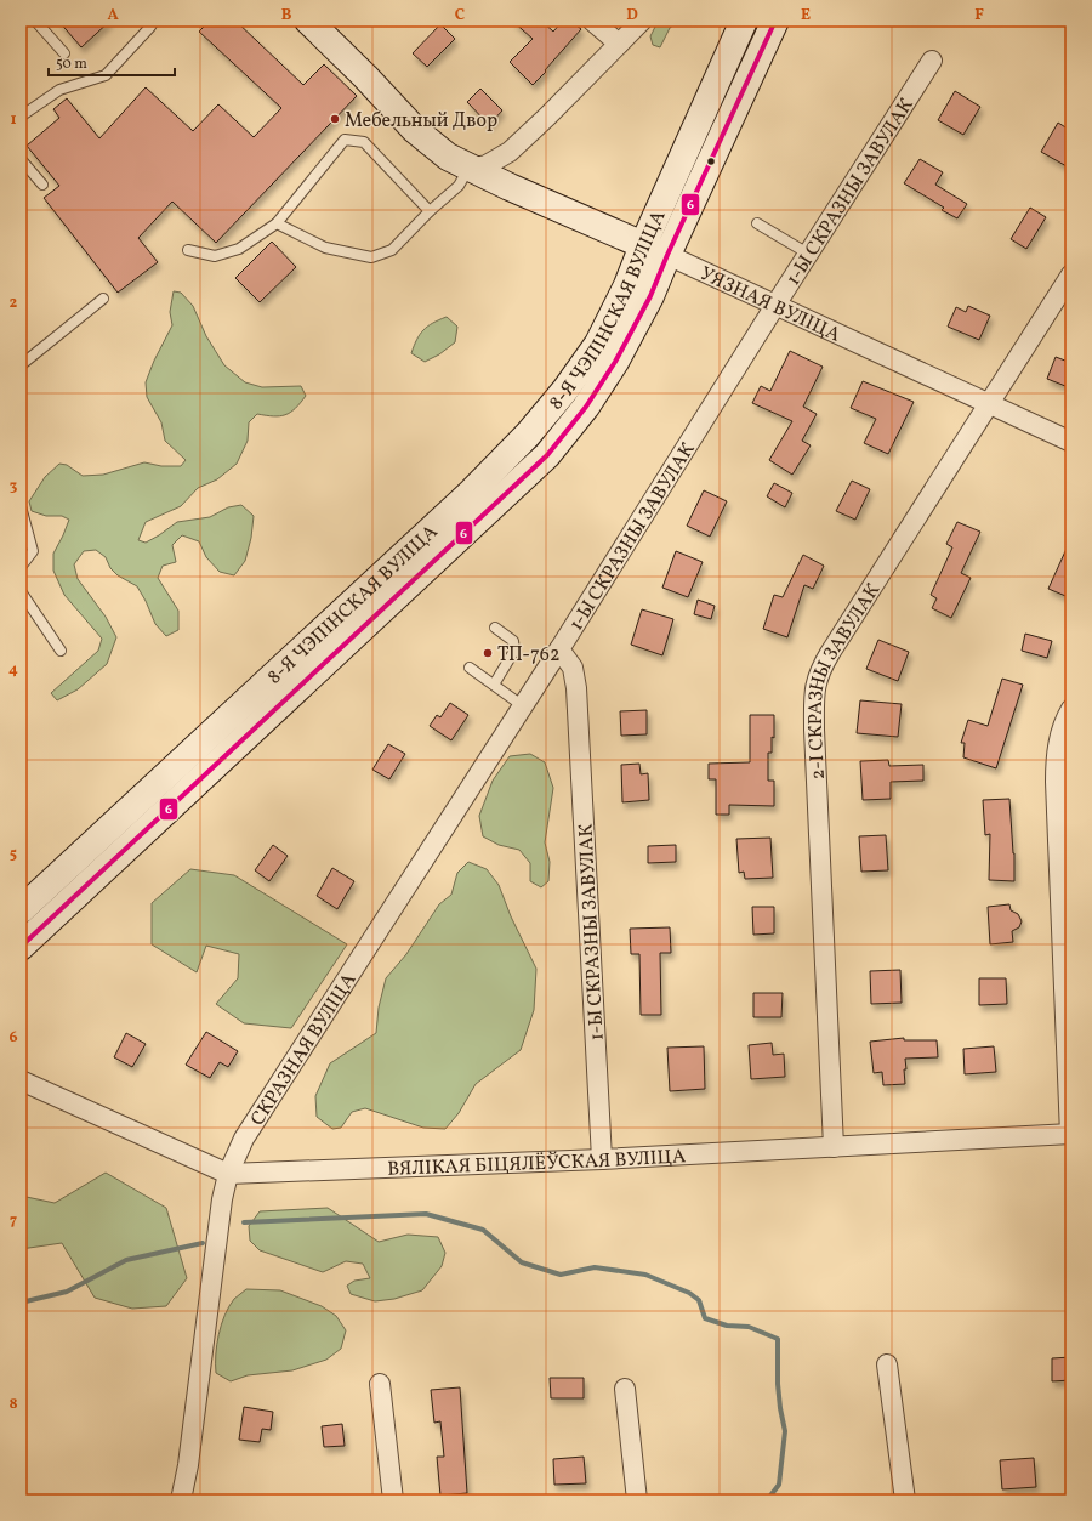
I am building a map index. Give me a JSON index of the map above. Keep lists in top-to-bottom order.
{
  "streets": {
    "main road": ["УЯЗНАЯ ВУЛІЦА", "8-Я ЧЭПІНСКАЯ ВУЛІЦА"],
    "street": [
      "1-Ы СКРАЗНЫ ЗАВУЛАК",
      "2-І СКРАЗНЫ ЗАВУЛАК",
      "СКРАЗНАЯ ВУЛІЦА",
      "ВЯЛІКАЯ БІЦЯЛЁЎСКАЯ ВУЛІЦА"
    ]
  },
  "crossings": [
    ["1-Ы СКРАЗНЫ ЗАВУЛАК", "УЯЗНАЯ ВУЛІЦА"],
    ["1-Ы СКРАЗНЫ ЗАВУЛАК", "СКРАЗНАЯ ВУЛІЦА"],
    ["1-Ы СКРАЗНЫ ЗАВУЛАК", "ВЯЛІКАЯ БІЦЯЛЁЎСКАЯ ВУЛІЦА"],
    ["УЯЗНАЯ ВУЛІЦА", "8-Я ЧЭПІНСКАЯ ВУЛІЦА"],
    ["УЯЗНАЯ ВУЛІЦА", "2-І СКРАЗНЫ ЗАВУЛАК"],
    ["2-І СКРАЗНЫ ЗАВУЛАК", "ВЯЛІКАЯ БІЦЯЛЁЎСКАЯ ВУЛІЦА"],
    ["СКРАЗНАЯ ВУЛІЦА", "ВЯЛІКАЯ БІЦЯЛЁЎСКАЯ ВУЛІЦА"]
  ],
  "places": ["Мебельный Двор", "ТП-762"],
  "lines": ["transit line 6"],
  "scale_bar": "50 m",
  "grid": {
    "columns": [
      "A",
      "B",
      "C",
      "D",
      "E",
      "F"
    ],
    "rows": [
      "1",
      "2",
      "3",
      "4",
      "5",
      "6",
      "7",
      "8"
    ]
  }
}
